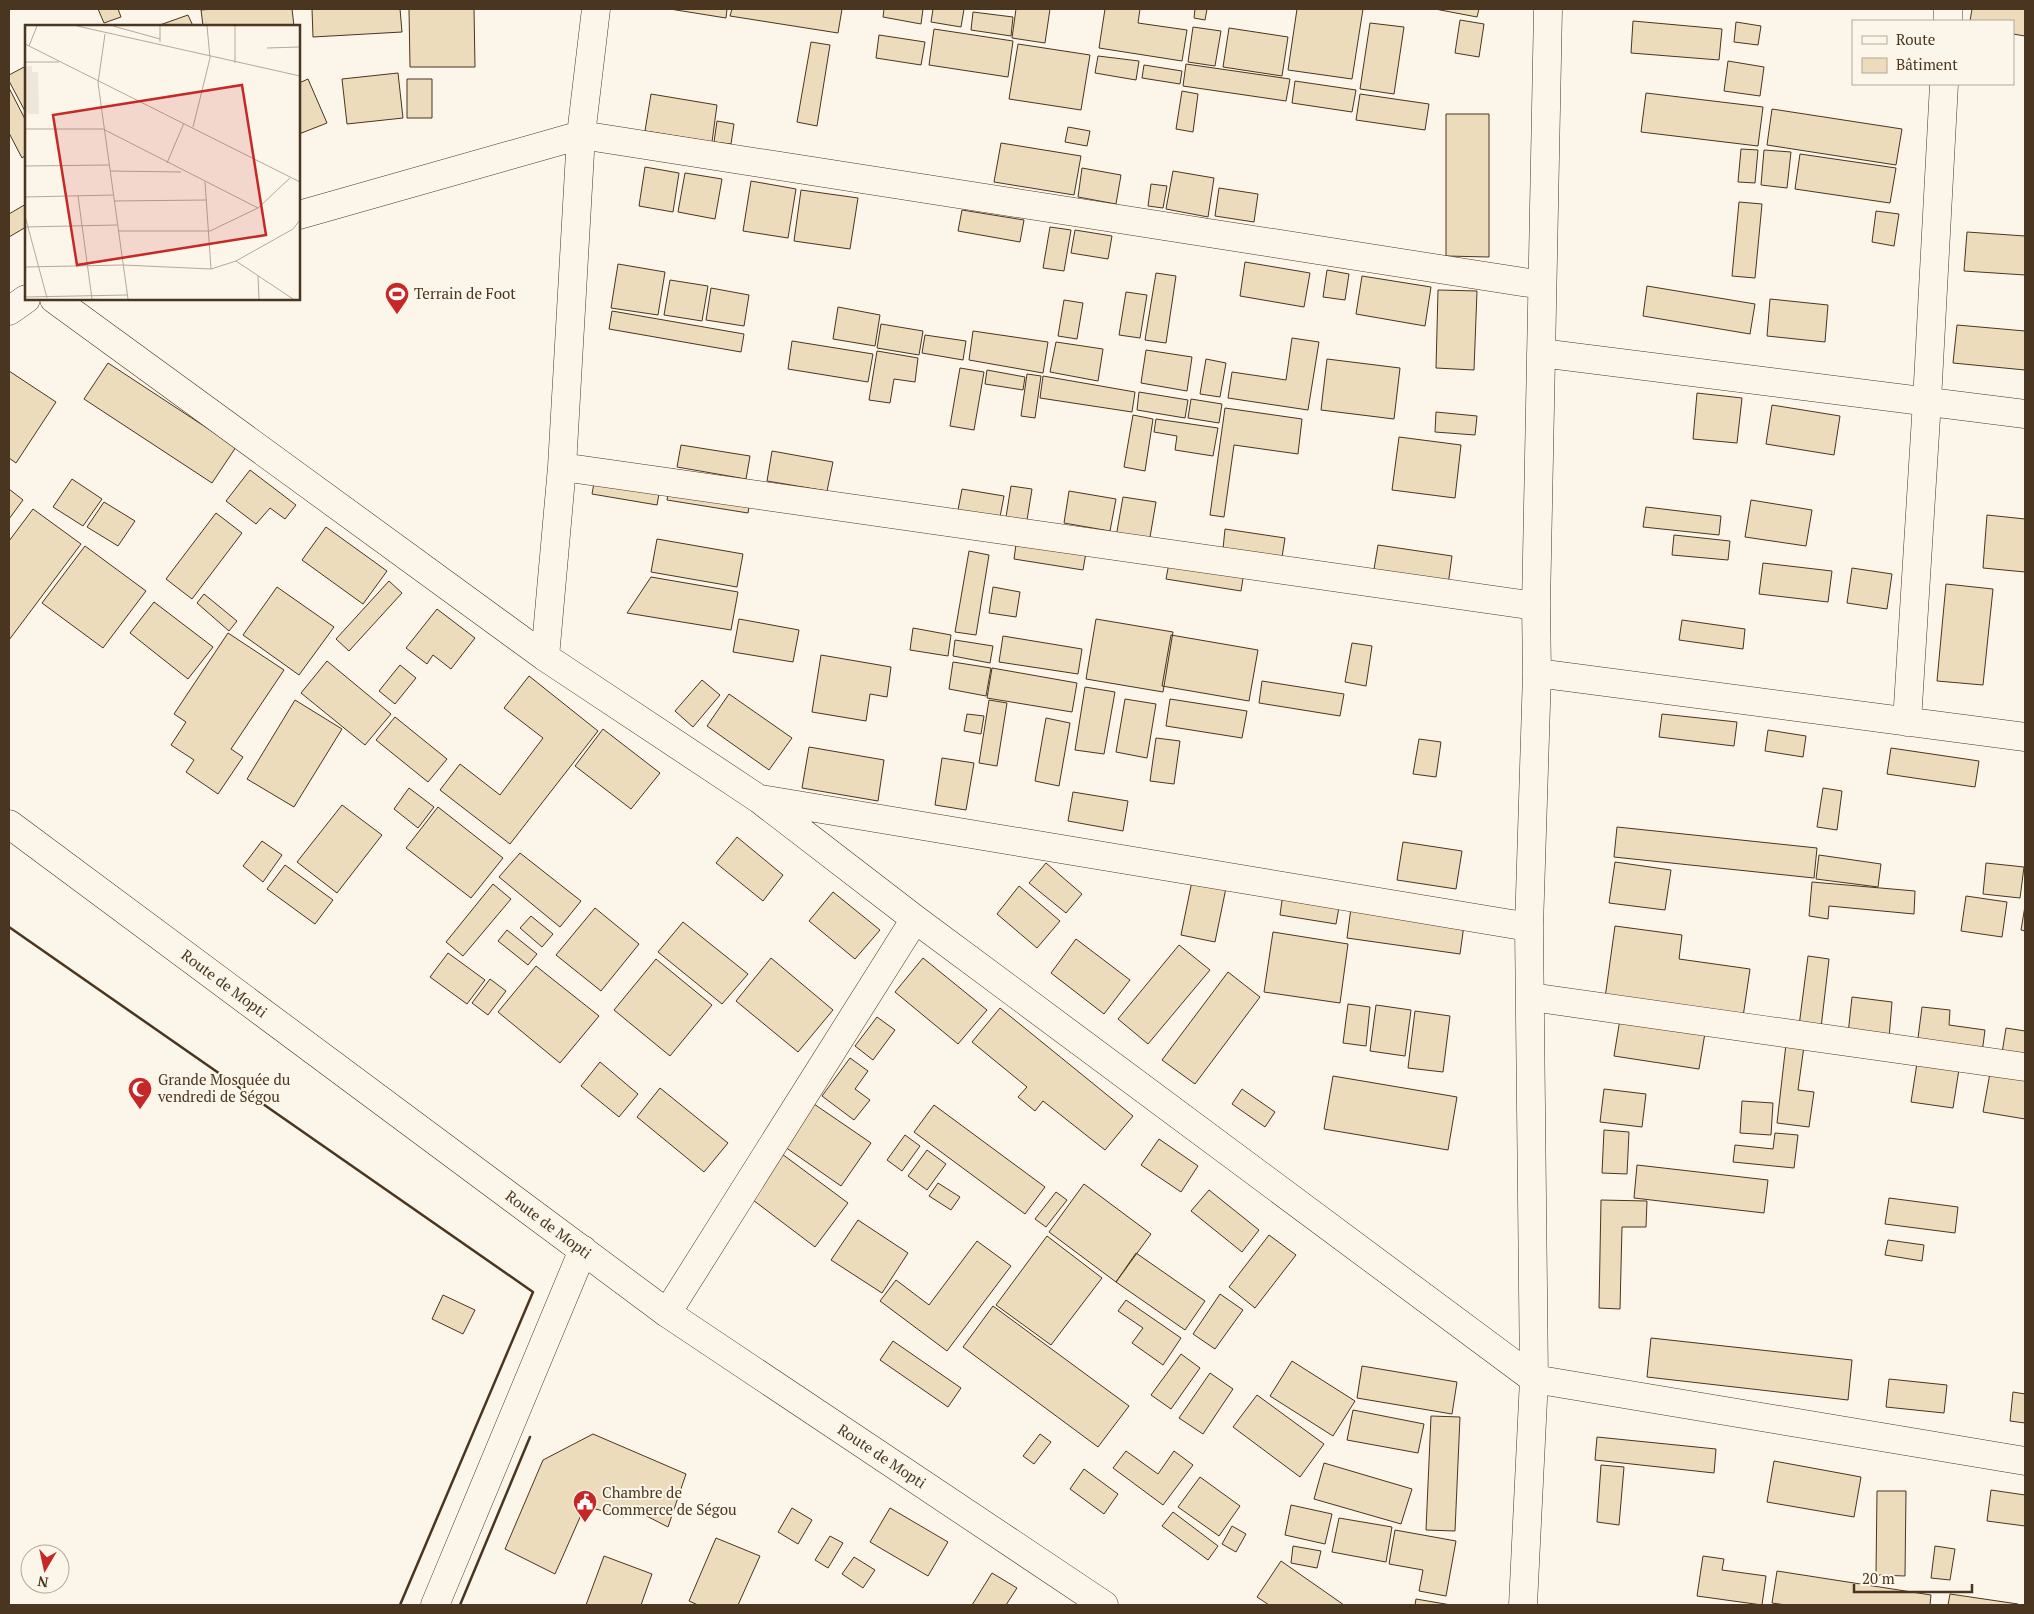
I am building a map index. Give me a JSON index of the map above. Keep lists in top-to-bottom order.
{
  "streets": {
    "main road": ["Route de Mopti"]
  },
  "places": {
    "sports": ["Terrain de Foot"],
    "mosque": ["Grande Mosquée du vendredi de Ségou"],
    "public building": ["Chambre de Commerce de Ségou"]
  },
  "legend": ["Route", "Bâtiment"],
  "scale_bar": "20 m",
  "north": "bottom"
}
